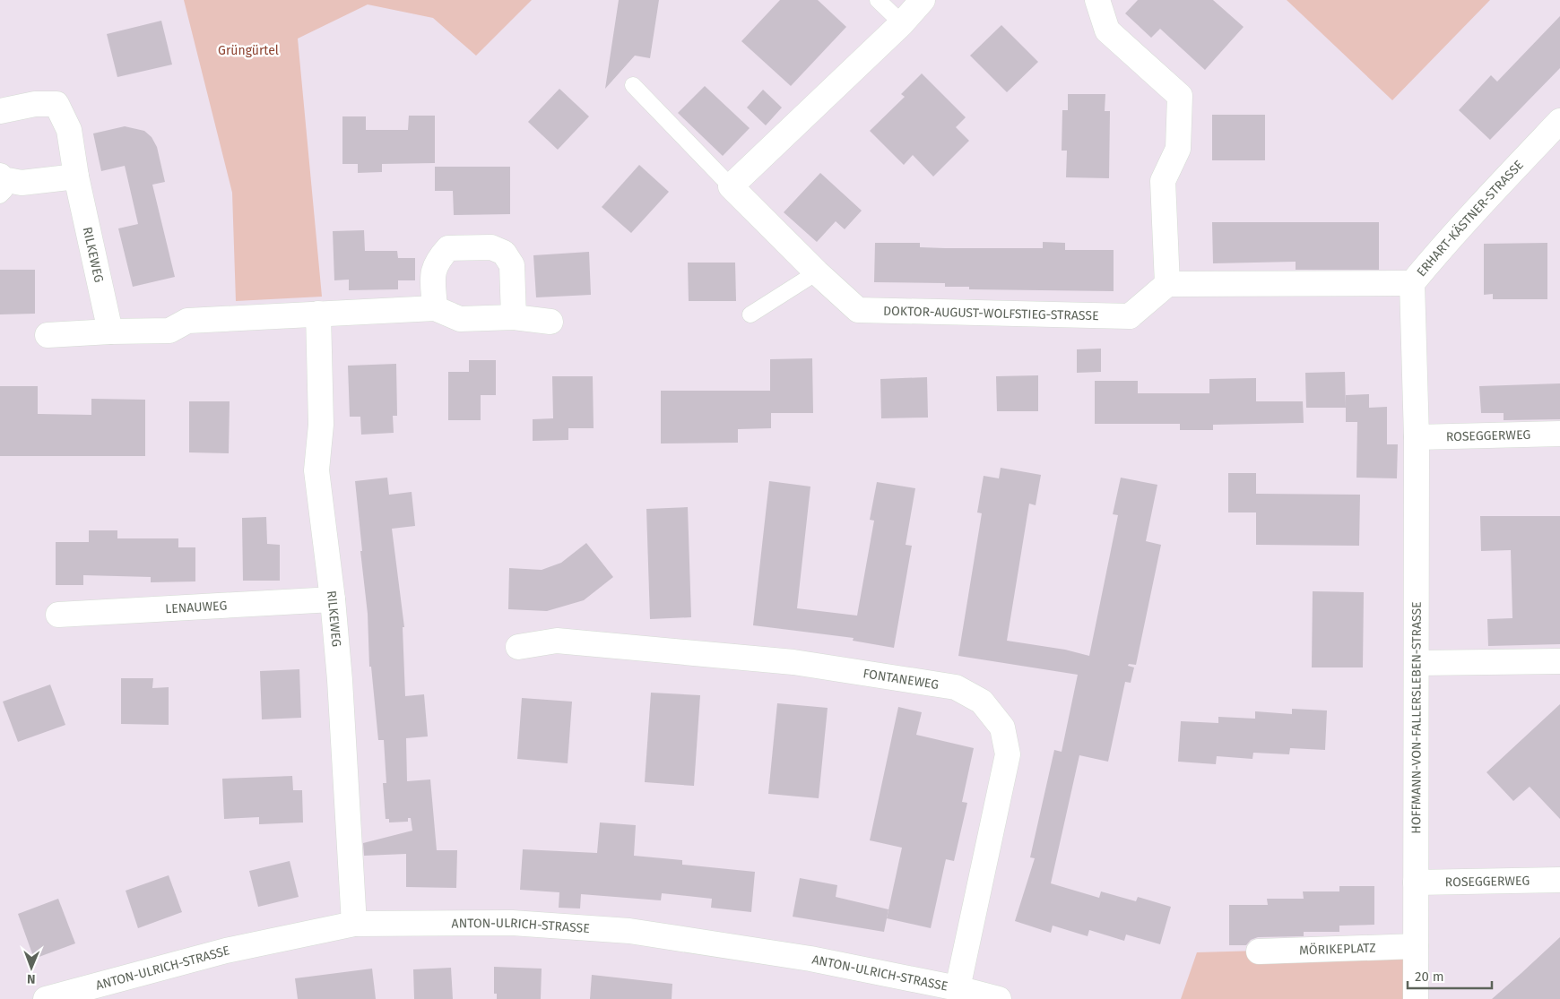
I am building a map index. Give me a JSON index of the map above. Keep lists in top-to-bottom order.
{
  "streets": {
    "street": [
      "ERHART-KÄSTNER-STRASSE",
      "RILKEWEG",
      "DOKTOR-AUGUST-WOLFSTIEG-STRASSE",
      "ROSEGGERWEG",
      "LENAUWEG",
      "FONTANEWEG",
      "HOFFMANN-VON-FALLERSLEBEN-STRASSE",
      "ANTON-ULRICH-STRASSE",
      "MÖRIKEPLATZ"
    ]
  },
  "crossings": [
    ["ERHART-KÄSTNER-STRASSE", "ROSEGGERWEG"],
    ["ERHART-KÄSTNER-STRASSE", "HOFFMANN-VON-FALLERSLEBEN-STRASSE"],
    ["RILKEWEG", "LENAUWEG"],
    ["RILKEWEG", "ANTON-ULRICH-STRASSE"],
    ["ROSEGGERWEG", "HOFFMANN-VON-FALLERSLEBEN-STRASSE"],
    ["FONTANEWEG", "ANTON-ULRICH-STRASSE"],
    ["HOFFMANN-VON-FALLERSLEBEN-STRASSE", "MÖRIKEPLATZ"]
  ],
  "parks": ["Grüngürtel"],
  "scale_bar": "20 m",
  "north": "bottom"
}
